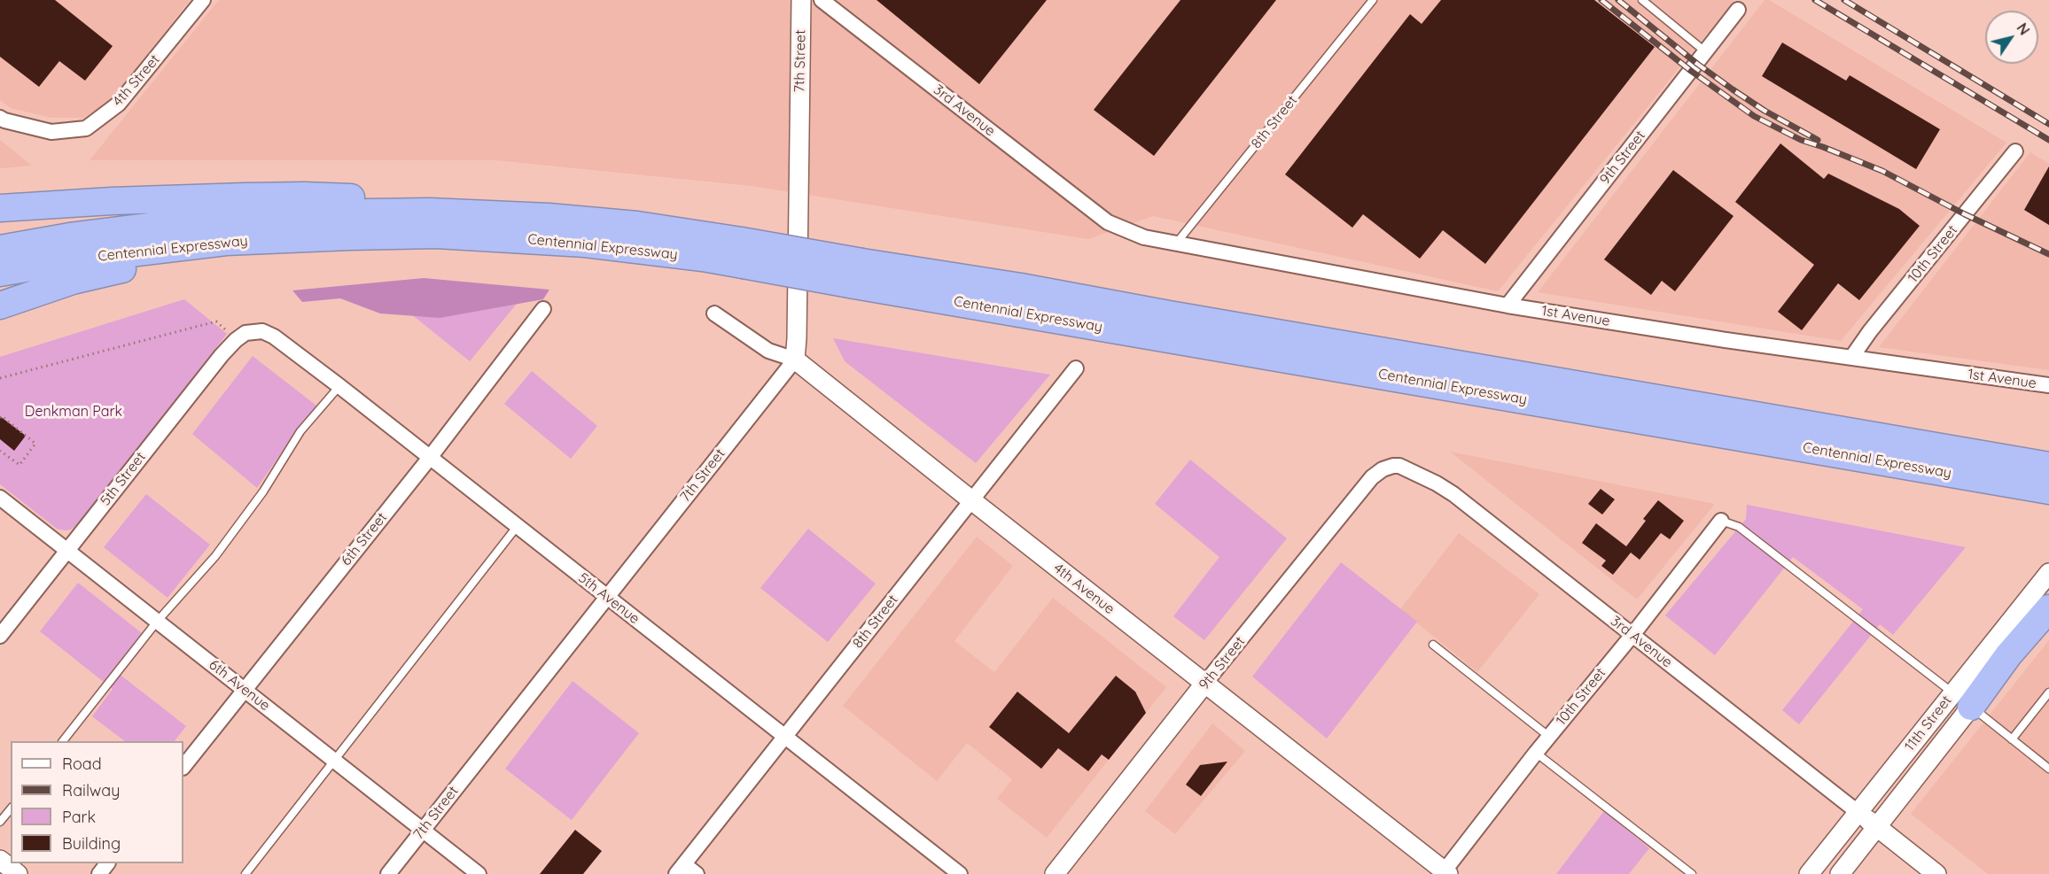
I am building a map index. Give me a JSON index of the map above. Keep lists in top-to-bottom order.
{
  "streets": {
    "highway": ["Centennial Expressway"],
    "street": [
      "7th Street",
      "4th Street",
      "3rd Avenue",
      "8th Street",
      "9th Street",
      "10th Street",
      "1st Avenue",
      "5th Street",
      "6th Street",
      "4th Avenue",
      "5th Avenue",
      "6th Avenue",
      "11th Street"
    ]
  },
  "crossings": [
    ["7th Street", "4th Avenue"],
    ["7th Street", "5th Avenue"],
    ["7th Street", "6th Avenue"],
    ["3rd Avenue", "9th Street"],
    ["3rd Avenue", "10th Street"],
    ["3rd Avenue", "1st Avenue"],
    ["3rd Avenue", "11th Street"],
    ["8th Street", "1st Avenue"],
    ["8th Street", "4th Avenue"],
    ["8th Street", "5th Avenue"],
    ["9th Street", "1st Avenue"],
    ["9th Street", "4th Avenue"],
    ["10th Street", "1st Avenue"],
    ["10th Street", "4th Avenue"],
    ["5th Street", "5th Avenue"],
    ["5th Street", "6th Avenue"],
    ["6th Street", "5th Avenue"],
    ["6th Street", "6th Avenue"]
  ],
  "parks": ["Denkman Park"],
  "legend": [
    "Road",
    "Railway",
    "Park",
    "Building"
  ],
  "north": "top right"
}
